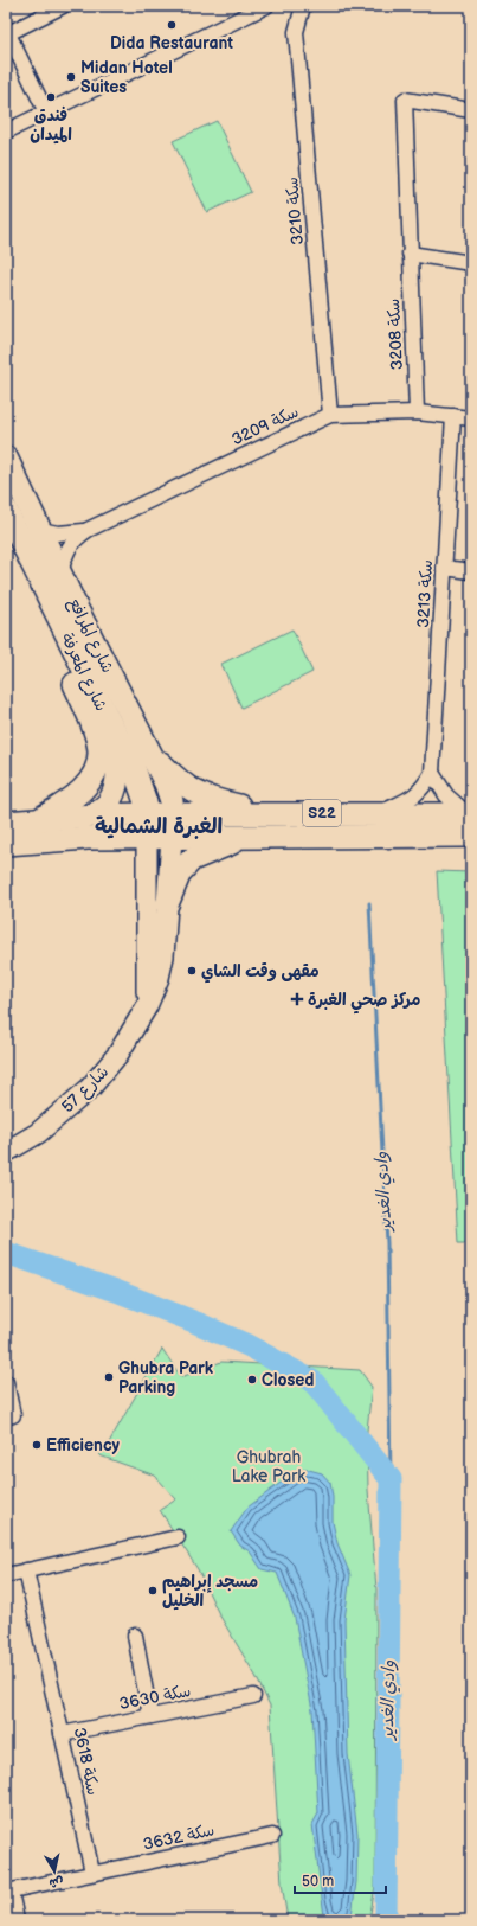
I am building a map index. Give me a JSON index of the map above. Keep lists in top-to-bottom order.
{
  "streets": {
    "main road": ["شارع المرافع", "شارع المعرفة", "S22"],
    "street": [
      "سكة 3210",
      "سكة 3208",
      "سكة 3209",
      "سكة 3213",
      "شارع 57",
      "سكة 3630",
      "سكة 3618",
      "سكة 3632"
    ]
  },
  "crossings": [
    ["سكة 3210", "سكة 3209"],
    ["سكة 3208", "سكة 3209"],
    ["سكة 3209", "سكة 3213"],
    ["سكة 3209", "شارع المرافع"],
    ["شارع المرافع", "S22"],
    ["شارع المعرفة", "S22"],
    ["S22", "شارع 57"],
    ["سكة 3630", "سكة 3618"],
    ["سكة 3618", "سكة 3632"]
  ],
  "districts": ["الغبرة الشمالية"],
  "water": ["وادي الغدير"],
  "parks": ["Ghubrah Lake Park"],
  "places": {
    "other": [
      "Dida Restaurant",
      "Midan Hotel Suites",
      "فندق الميدان",
      "مقهى وقت الشاي",
      "Ghubra Park Parking",
      "Closed",
      "Efficiency",
      "مسجد إبراهيم الخليل"
    ],
    "health": ["مركز صحي الغبرة"]
  },
  "scale_bar": "50 m",
  "north": "bottom"
}
